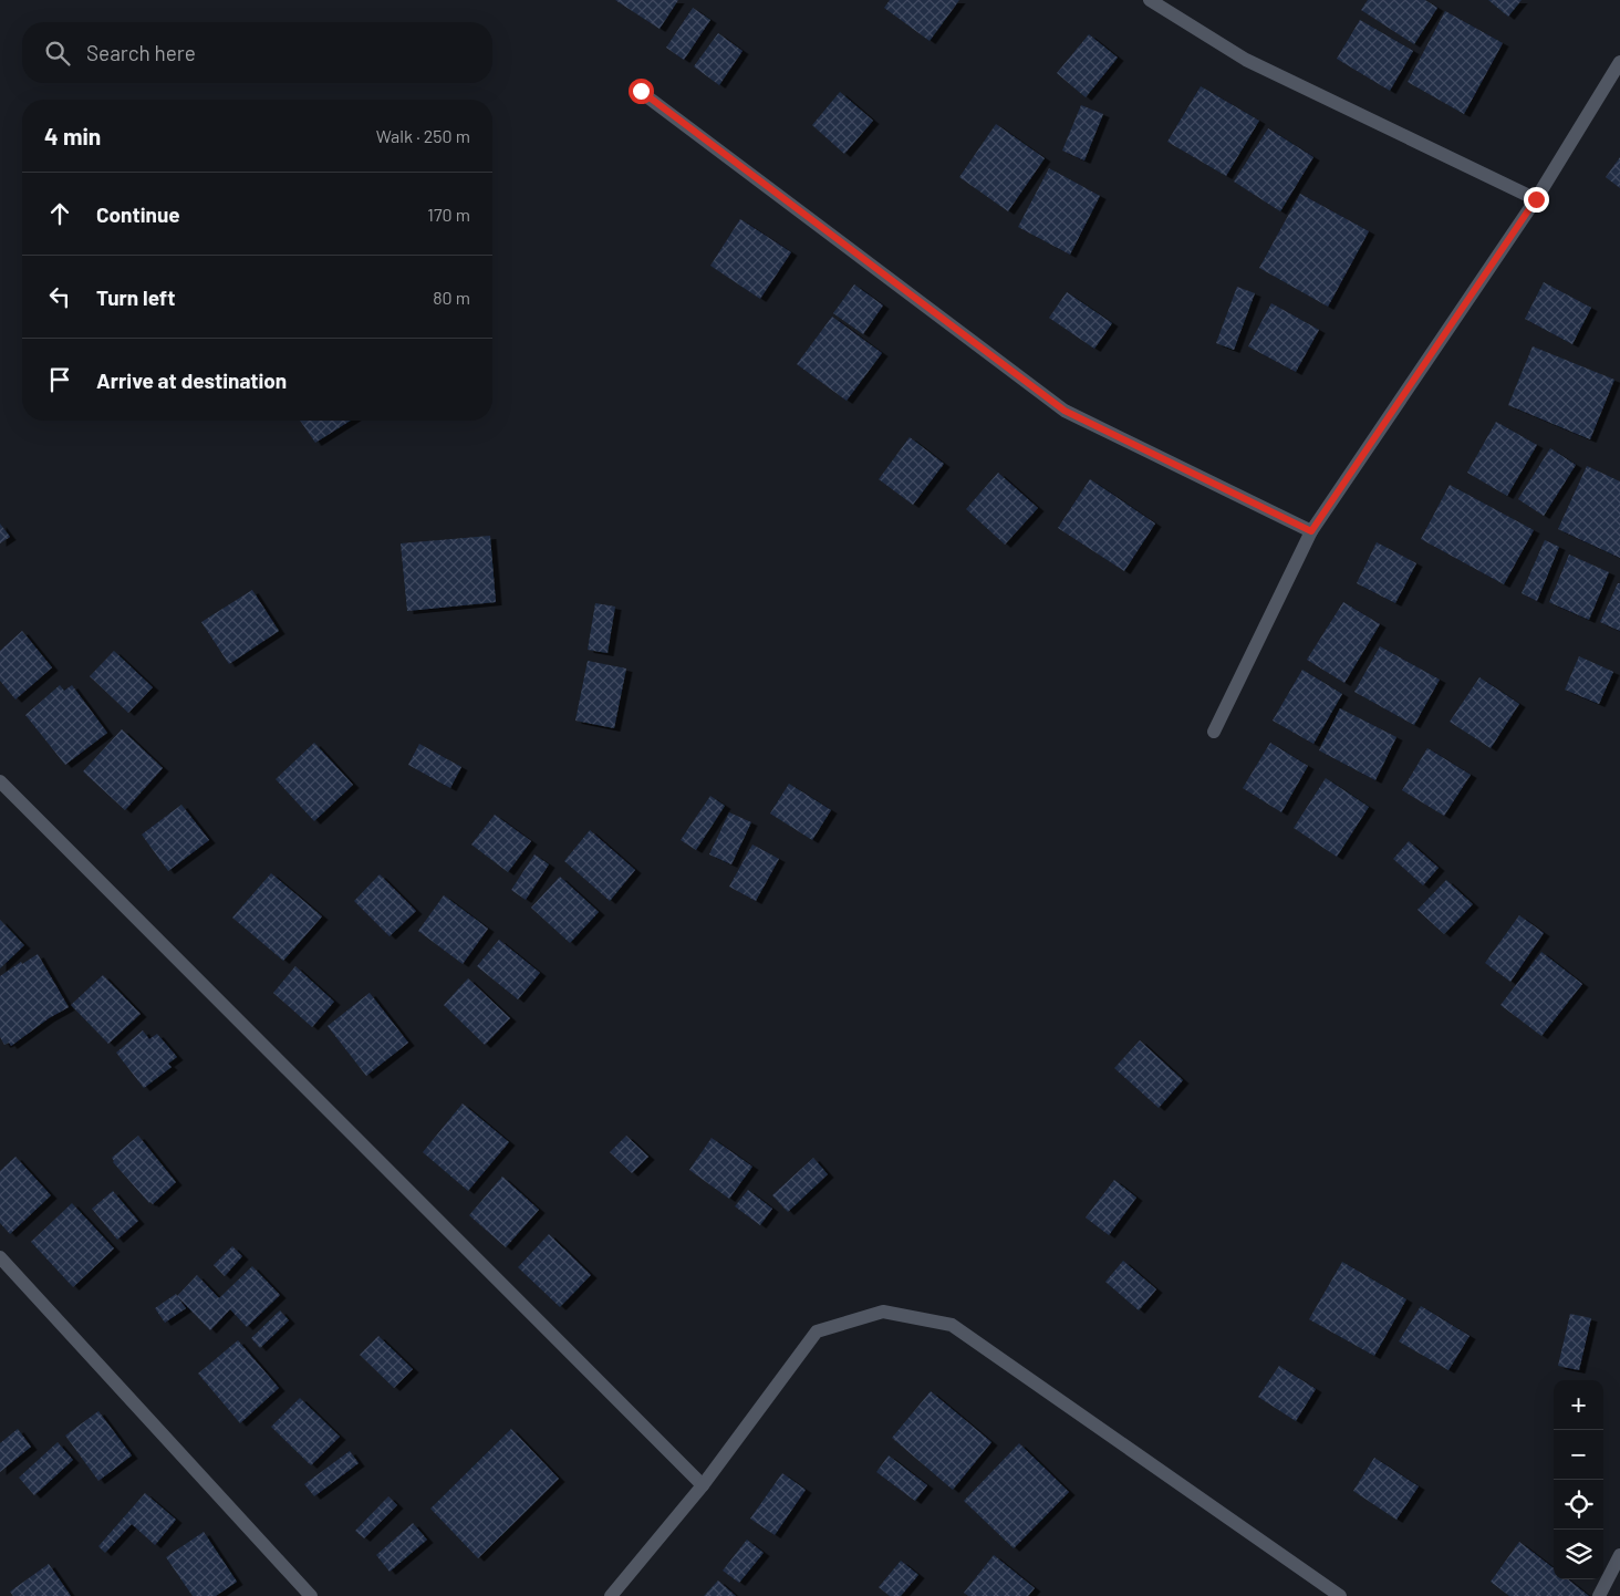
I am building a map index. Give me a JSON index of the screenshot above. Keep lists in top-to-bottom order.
{
  "page": {
    "search": "Search here",
    "heading": ["4 min", "Walk · 250 m"],
    "list": [
      ["Continue", "170 m"],
      ["Turn left", "80 m"],
      "Arrive at destination"
    ],
    "map_buttons": ["+", "−"]
  }
}
